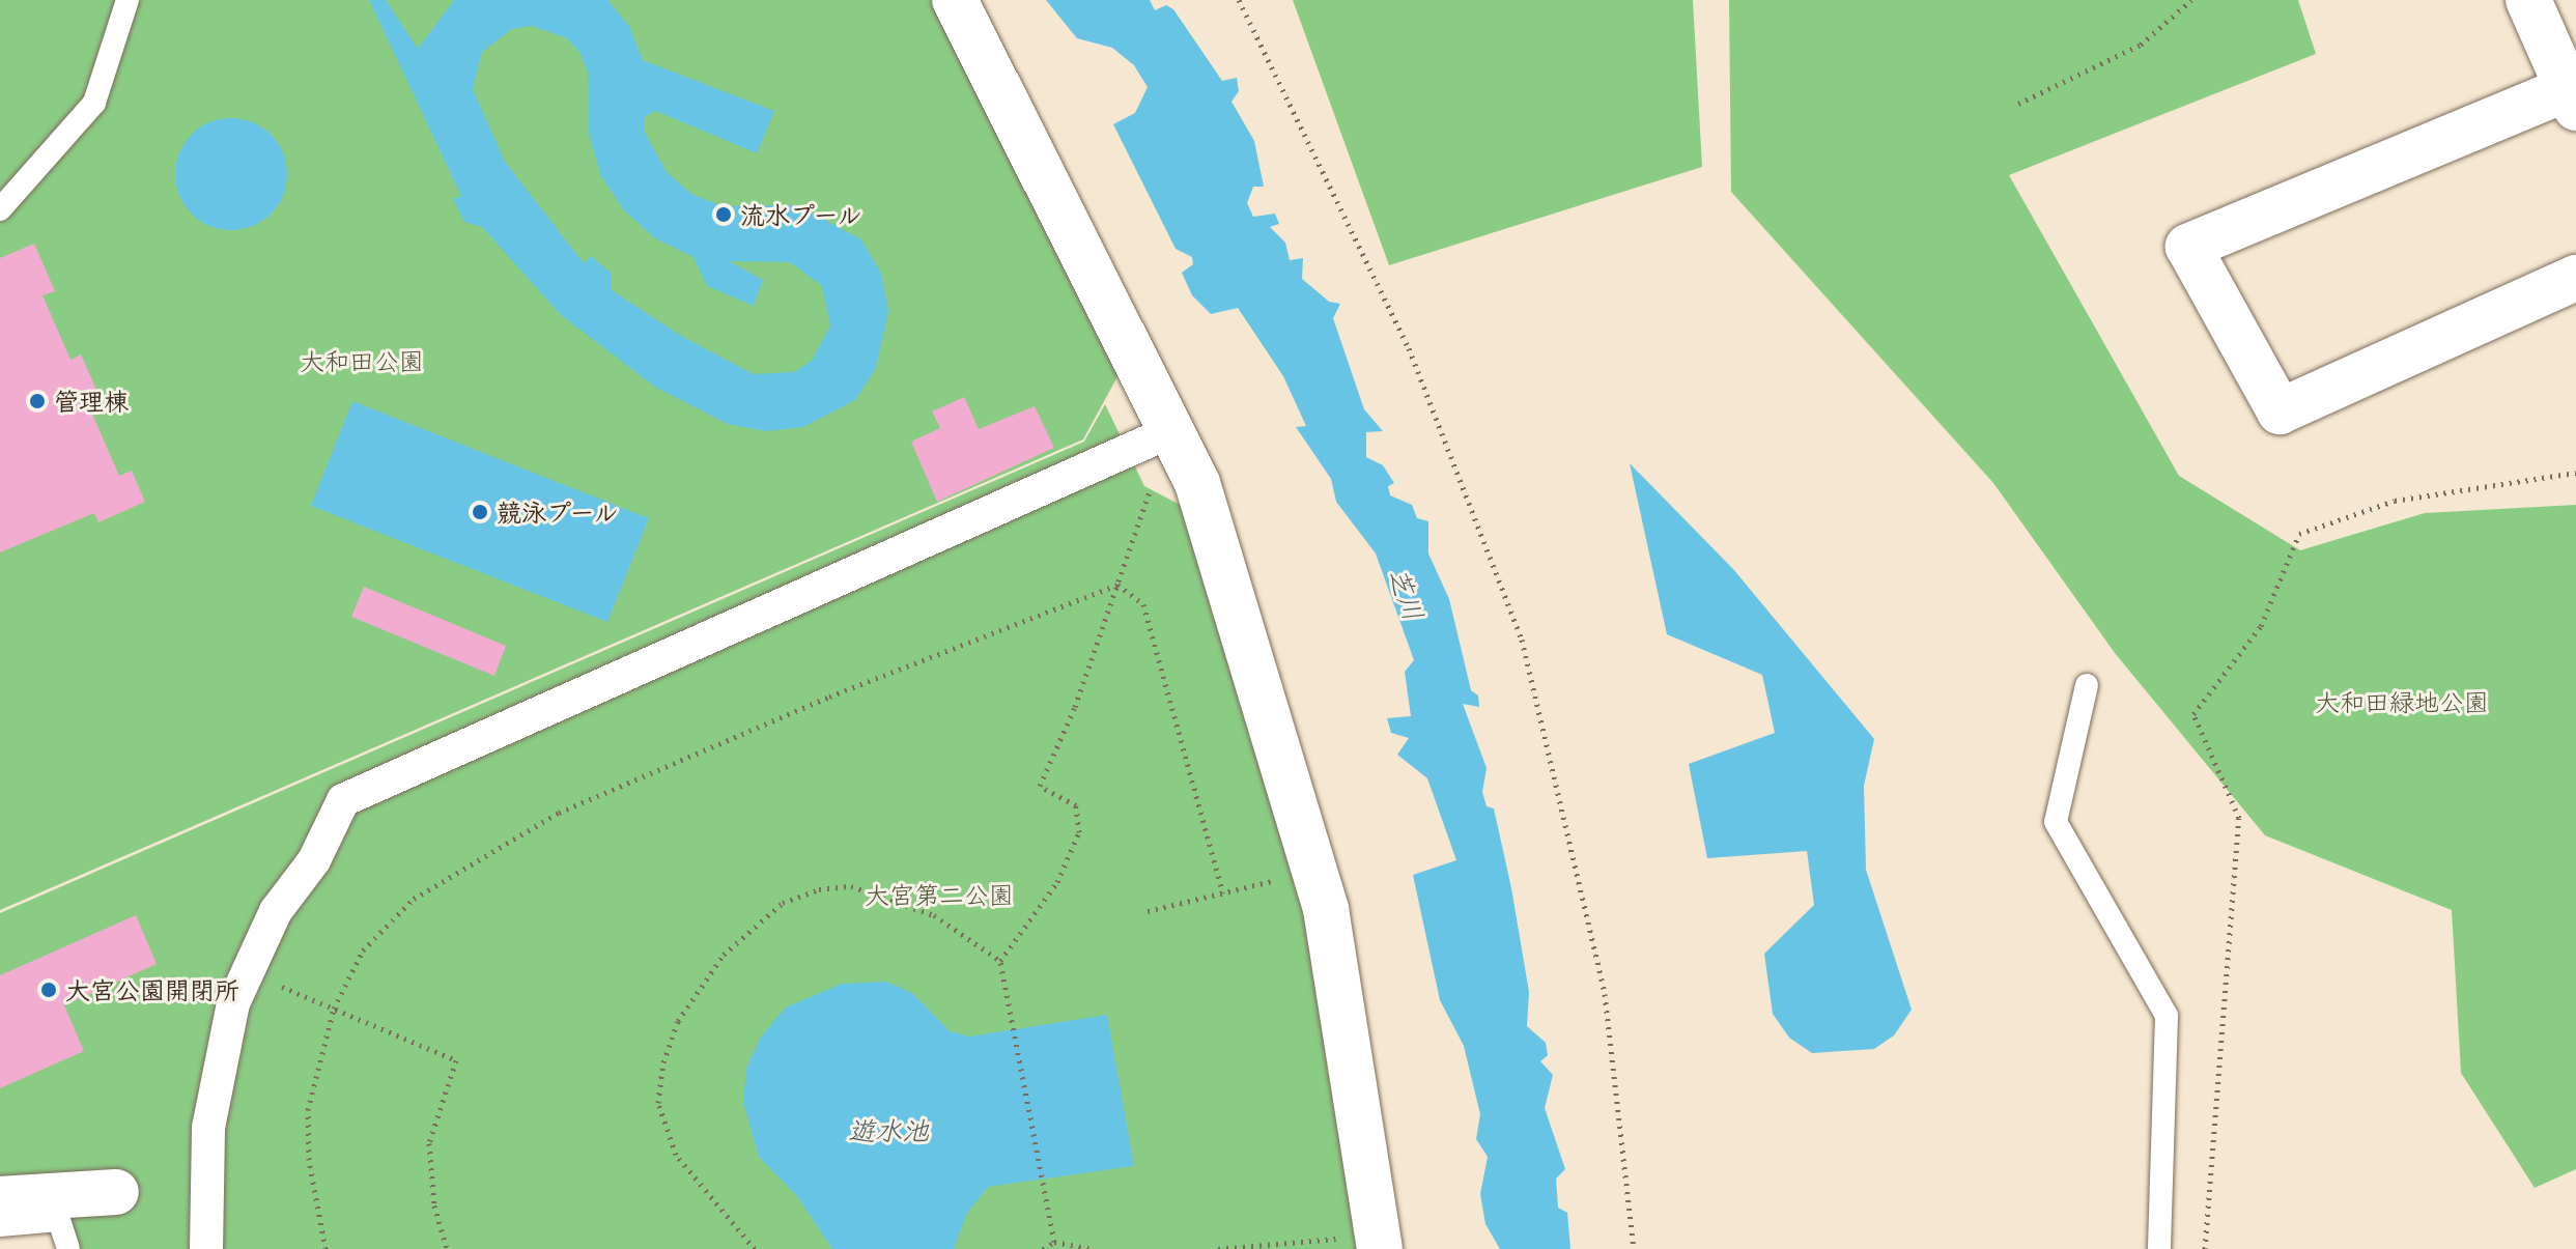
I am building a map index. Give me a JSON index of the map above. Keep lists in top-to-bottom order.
{
  "water": ["芝川", "遊水池"],
  "parks": ["大和田公園", "大和田緑地公園", "大宮第二公園"],
  "places": [
    "流水プール",
    "管理棟",
    "競泳プール",
    "大宮公園開閉所"
  ]
}
